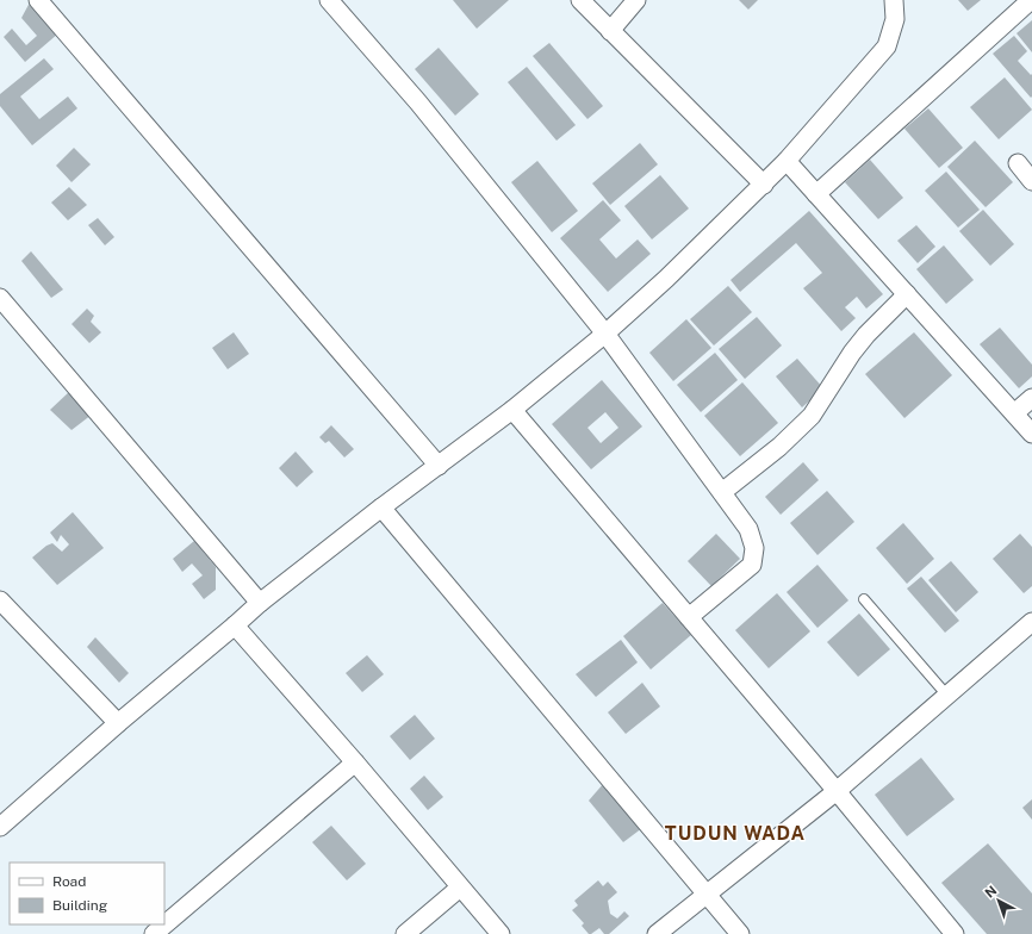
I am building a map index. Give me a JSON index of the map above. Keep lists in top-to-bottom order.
{
  "districts": ["TUDUN WADA"],
  "legend": ["Road", "Building"],
  "north": "top left"
}
